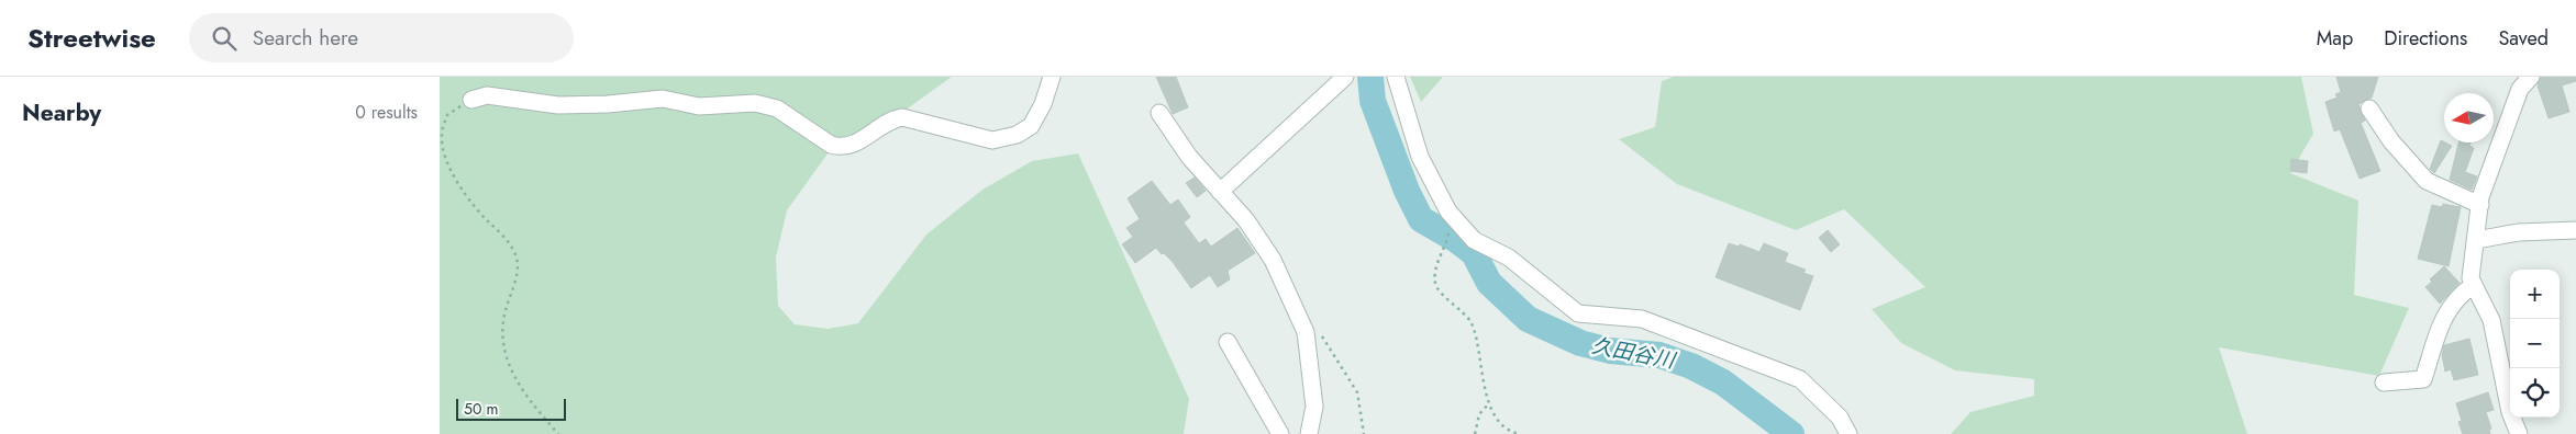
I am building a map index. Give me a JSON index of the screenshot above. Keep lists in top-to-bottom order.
{
  "water": ["久田谷川"],
  "scale_bar": "50 m",
  "north": "left",
  "page": {
    "header": "Streetwise",
    "search": "Search here",
    "nav": ["Map", "Directions", "Saved"],
    "heading": ["Nearby", "0 results"],
    "map_buttons": ["+", "−"],
    "scale": "50 m"
  }
}
